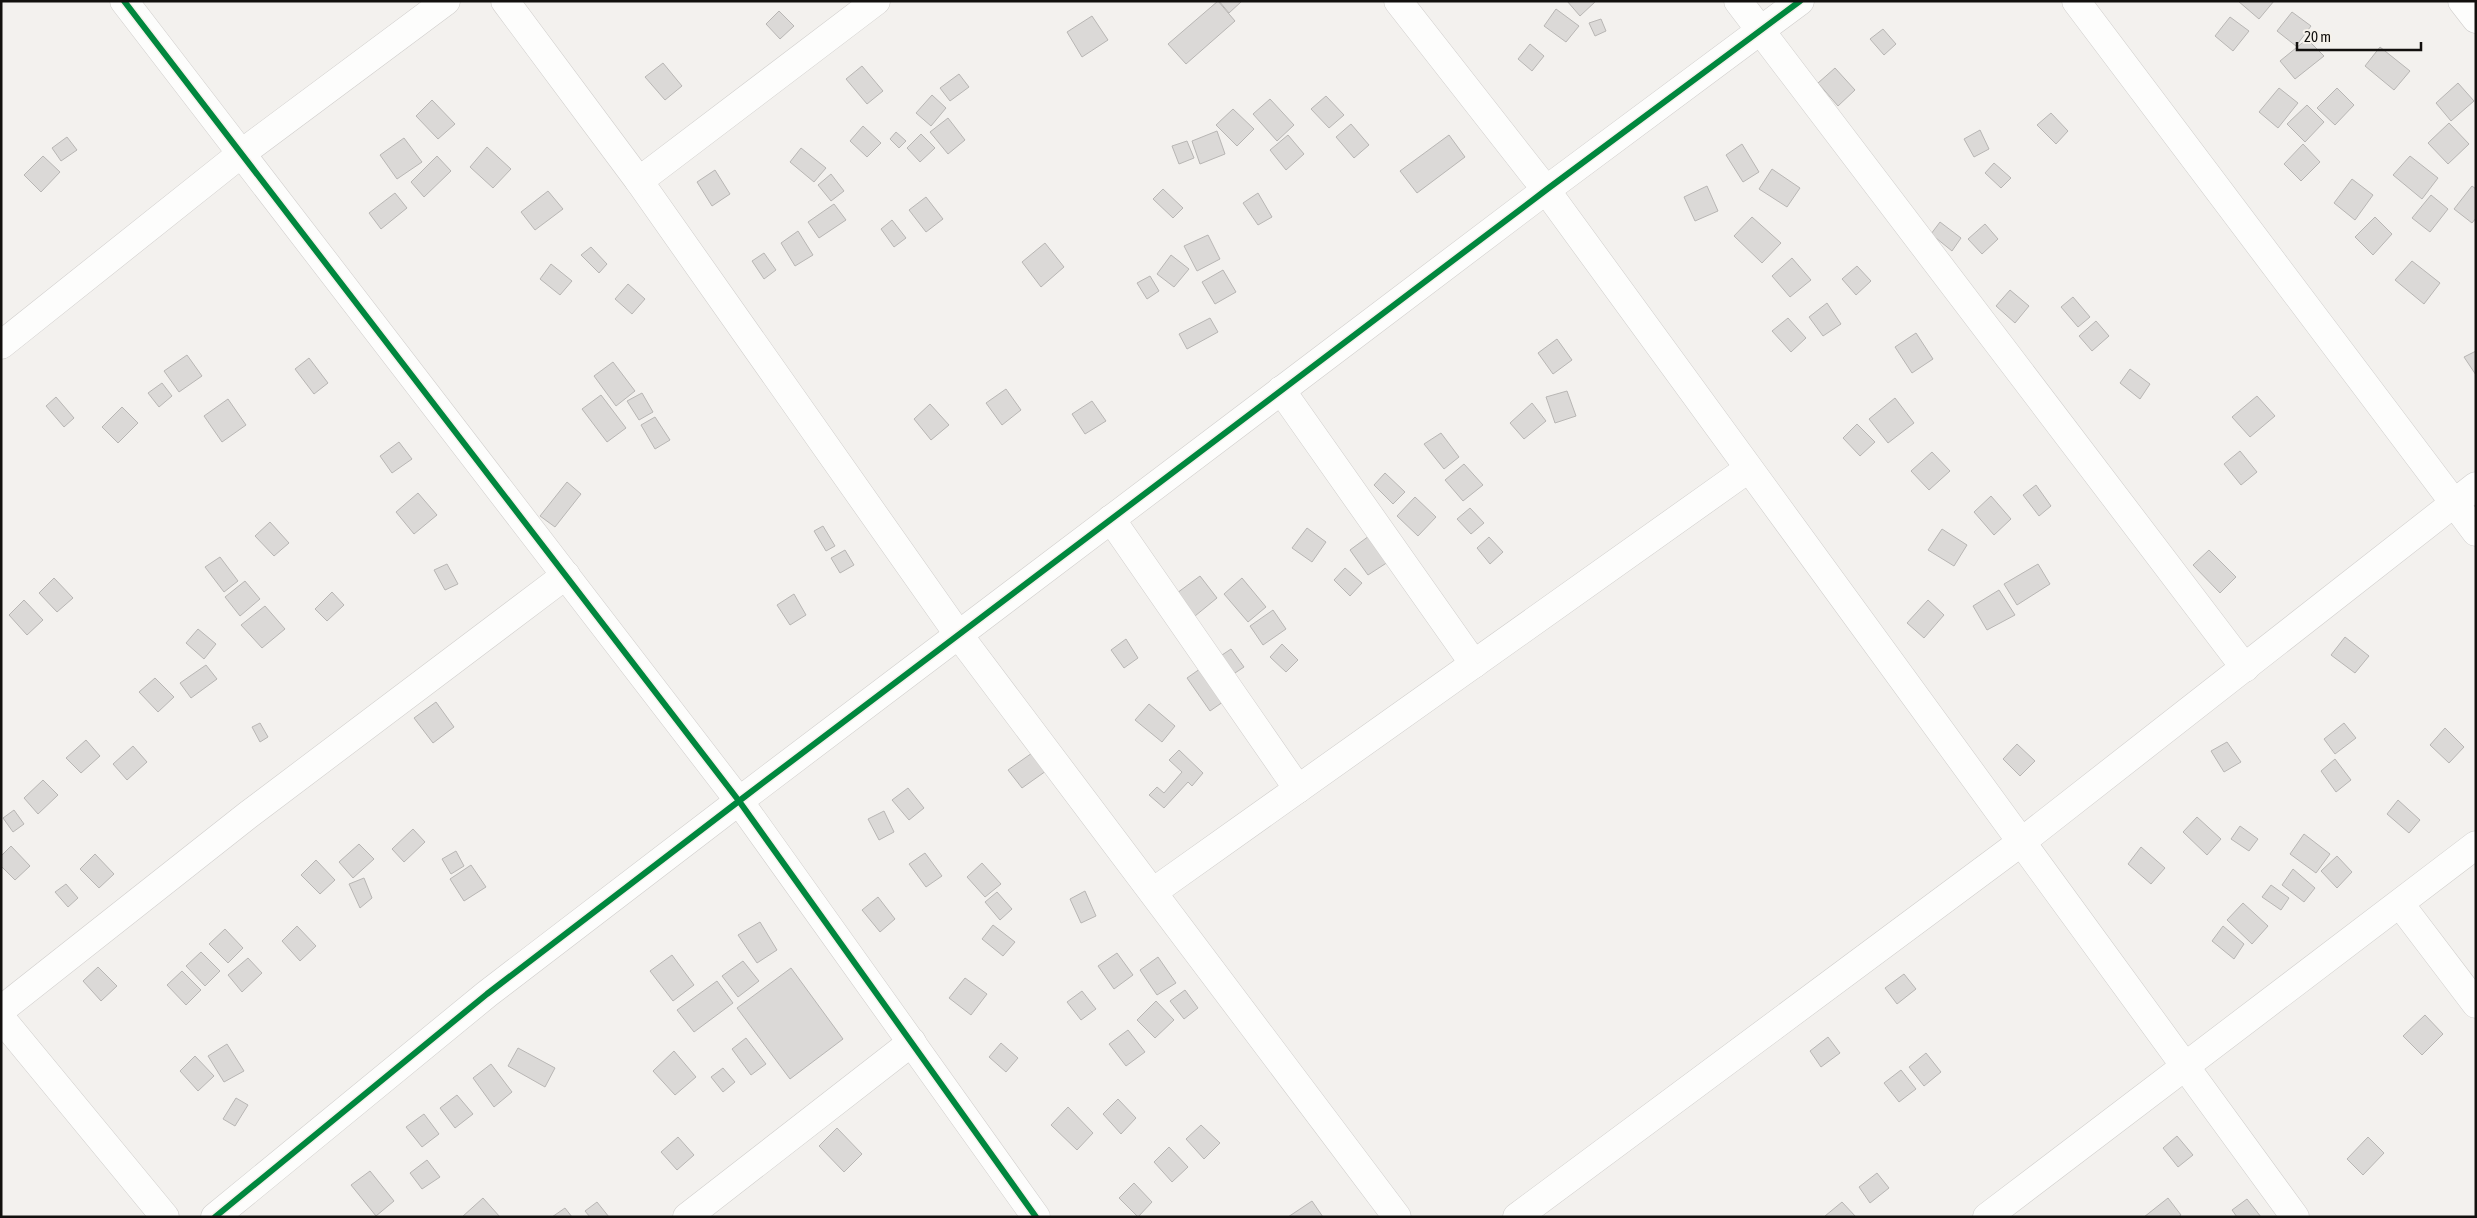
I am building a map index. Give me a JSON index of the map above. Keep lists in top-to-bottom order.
{
  "scale_bar": "20 m"
}
